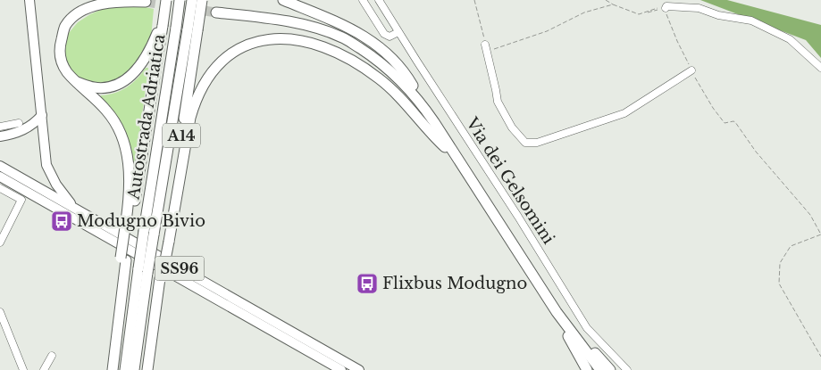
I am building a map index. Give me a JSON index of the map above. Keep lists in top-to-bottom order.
{
  "streets": {
    "highway": ["Autostrada Adriatica", "A14"],
    "main road": ["SS96"],
    "street": ["Via dei Gelsomini"]
  },
  "crossings": [
    ["Autostrada Adriatica", "A14"]
  ],
  "places": {
    "bus stop": ["Modugno Bivio", "Flixbus Modugno"]
  }
}
